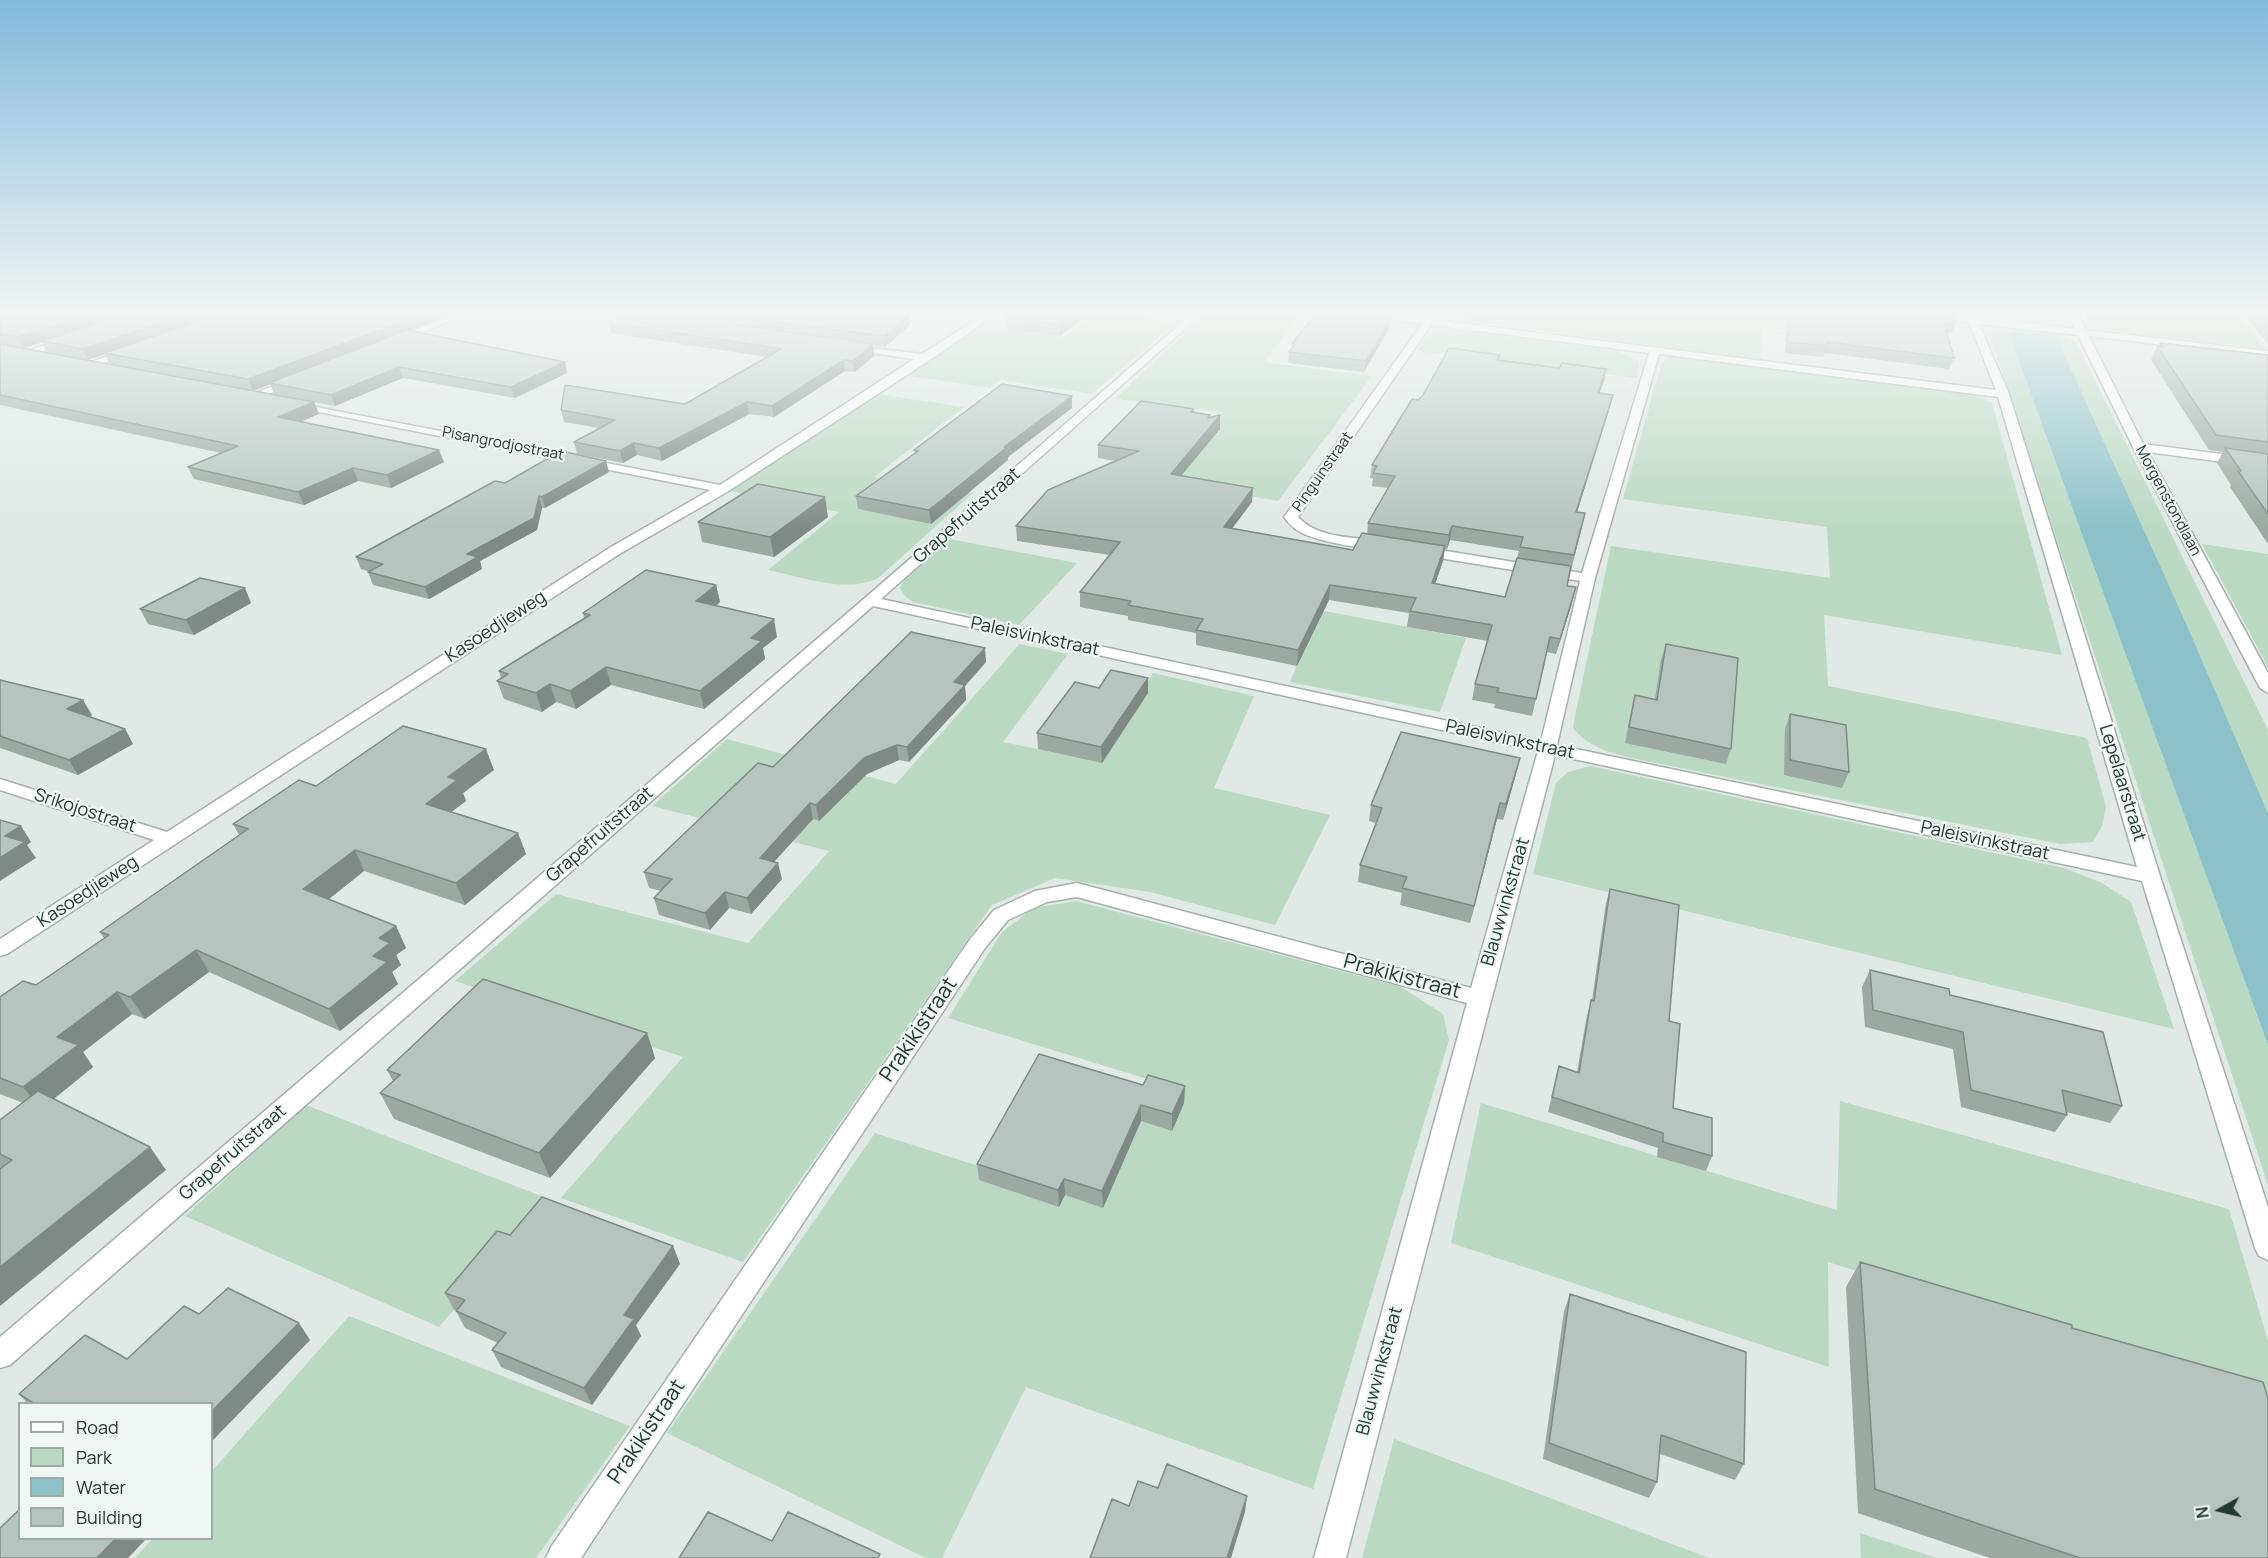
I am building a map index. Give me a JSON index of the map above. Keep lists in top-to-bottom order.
{
  "streets": {
    "street": [
      "Pisangrodjostraat",
      "Pinguinstraat",
      "Morgenstondlaan",
      "Grapefruitstraat",
      "Kasoedjieweg",
      "Paleisvinkstraat",
      "Lepelaarstraat",
      "Srikojostraat",
      "Blauwvinkstraat",
      "Prakikistraat"
    ]
  },
  "crossings": [
    ["Pisangrodjostraat", "Kasoedjieweg"],
    ["Pinguinstraat", "Blauwvinkstraat"],
    ["Grapefruitstraat", "Paleisvinkstraat"],
    ["Kasoedjieweg", "Srikojostraat"],
    ["Paleisvinkstraat", "Lepelaarstraat"],
    ["Paleisvinkstraat", "Blauwvinkstraat"],
    ["Blauwvinkstraat", "Prakikistraat"]
  ],
  "legend": [
    "Road",
    "Park",
    "Water",
    "Building"
  ],
  "north": "left"
}
